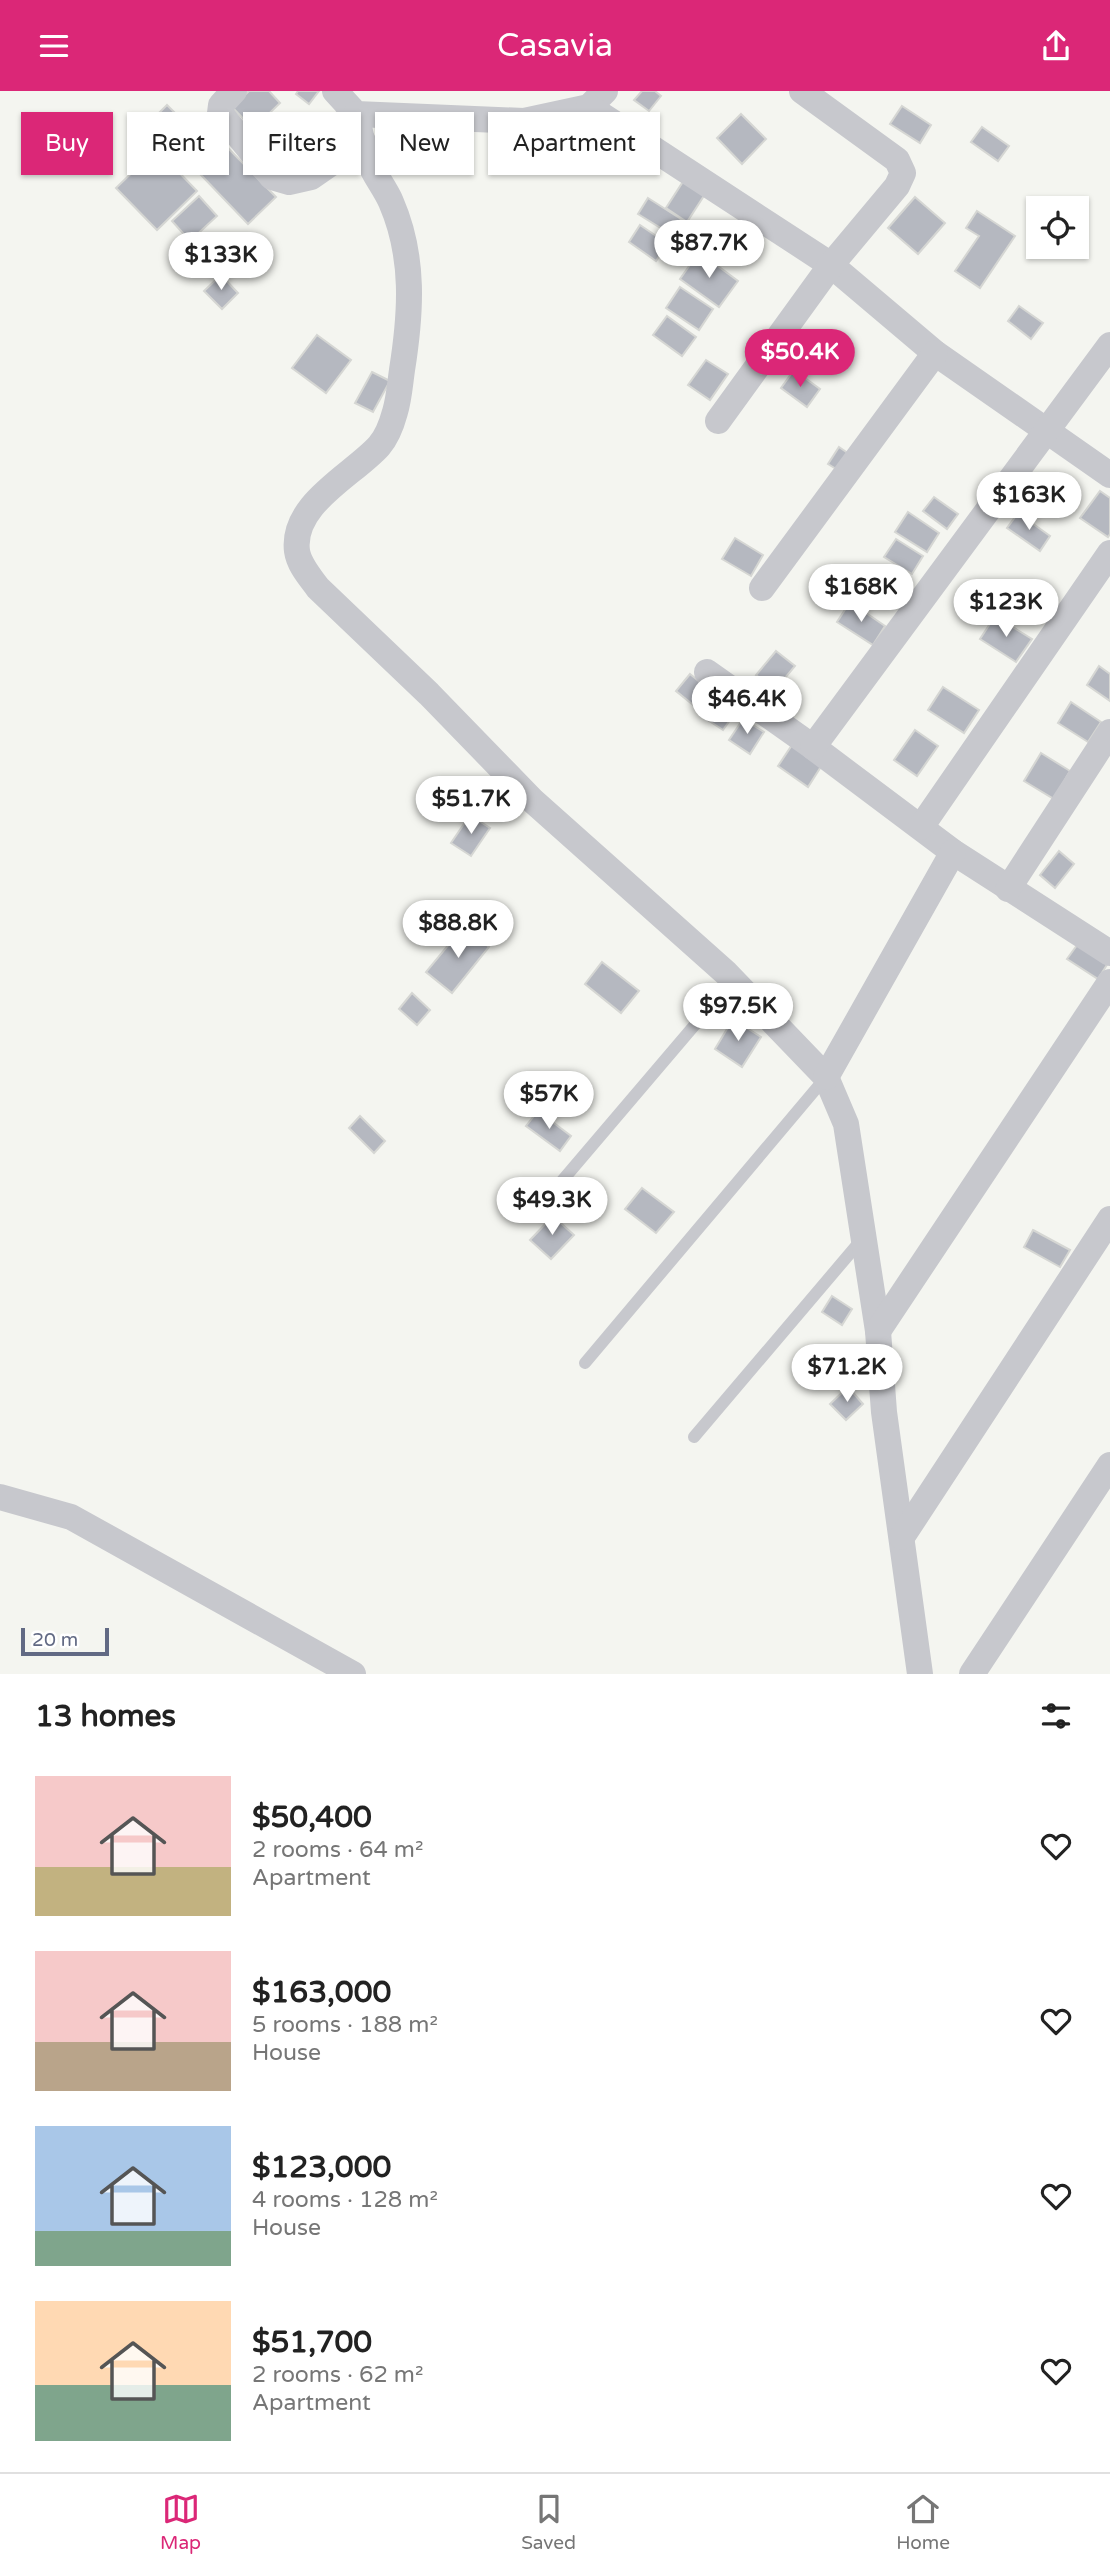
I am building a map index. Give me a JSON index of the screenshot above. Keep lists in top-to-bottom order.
{
  "scale_bar": "20 m",
  "page": {
    "header": "Casavia",
    "chip": [
      "Buy",
      "Rent",
      "Filters",
      "New",
      "Apartment"
    ],
    "price": [
      "$87.7K",
      "$133K",
      "$50.4K",
      "$163K",
      "$168K",
      "$123K",
      "$46.4K",
      "$51.7K",
      "$88.8K",
      "$97.5K",
      "$57K",
      "$49.3K",
      "$71.2K"
    ],
    "scale": "20 m",
    "heading": "13 homes",
    "list": [
      {
        "name": "$50,400",
        "note": "2 rooms · 64 m² · Apartment"
      },
      {
        "name": "$163,000",
        "note": "5 rooms · 188 m² · House"
      },
      {
        "name": "$123,000",
        "note": "4 rooms · 128 m² · House"
      },
      {
        "name": "$51,700",
        "note": "2 rooms · 62 m² · Apartment"
      }
    ],
    "tabs": ["Map", "Saved", "Home"]
  }
}
